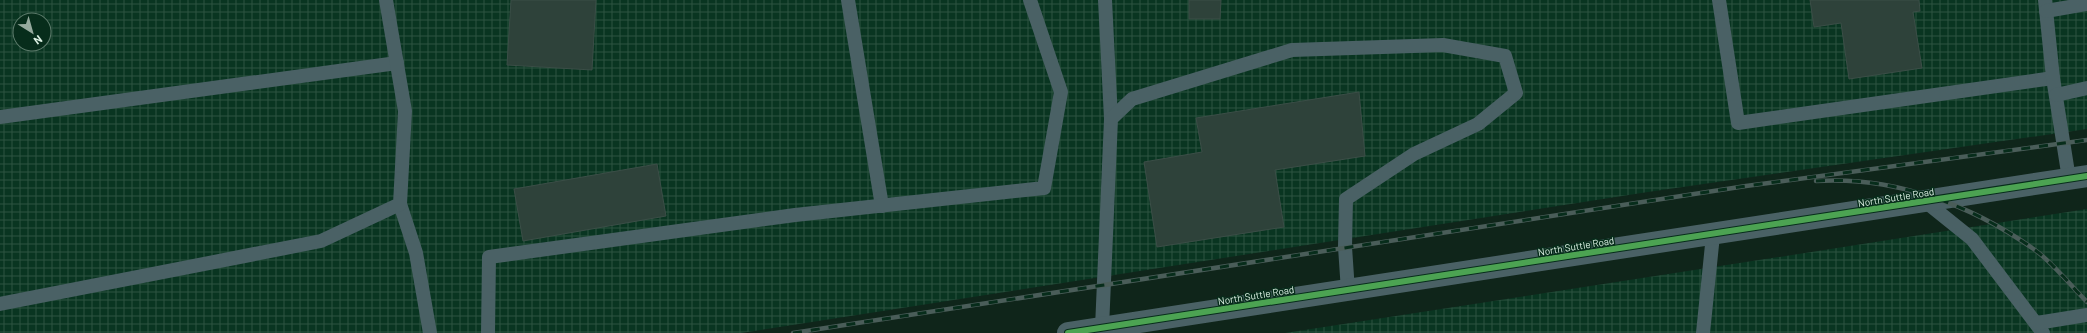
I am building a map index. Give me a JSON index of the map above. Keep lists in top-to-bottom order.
{
  "streets": {
    "street": ["North Suttle Road"]
  },
  "north": "bottom right"
}
